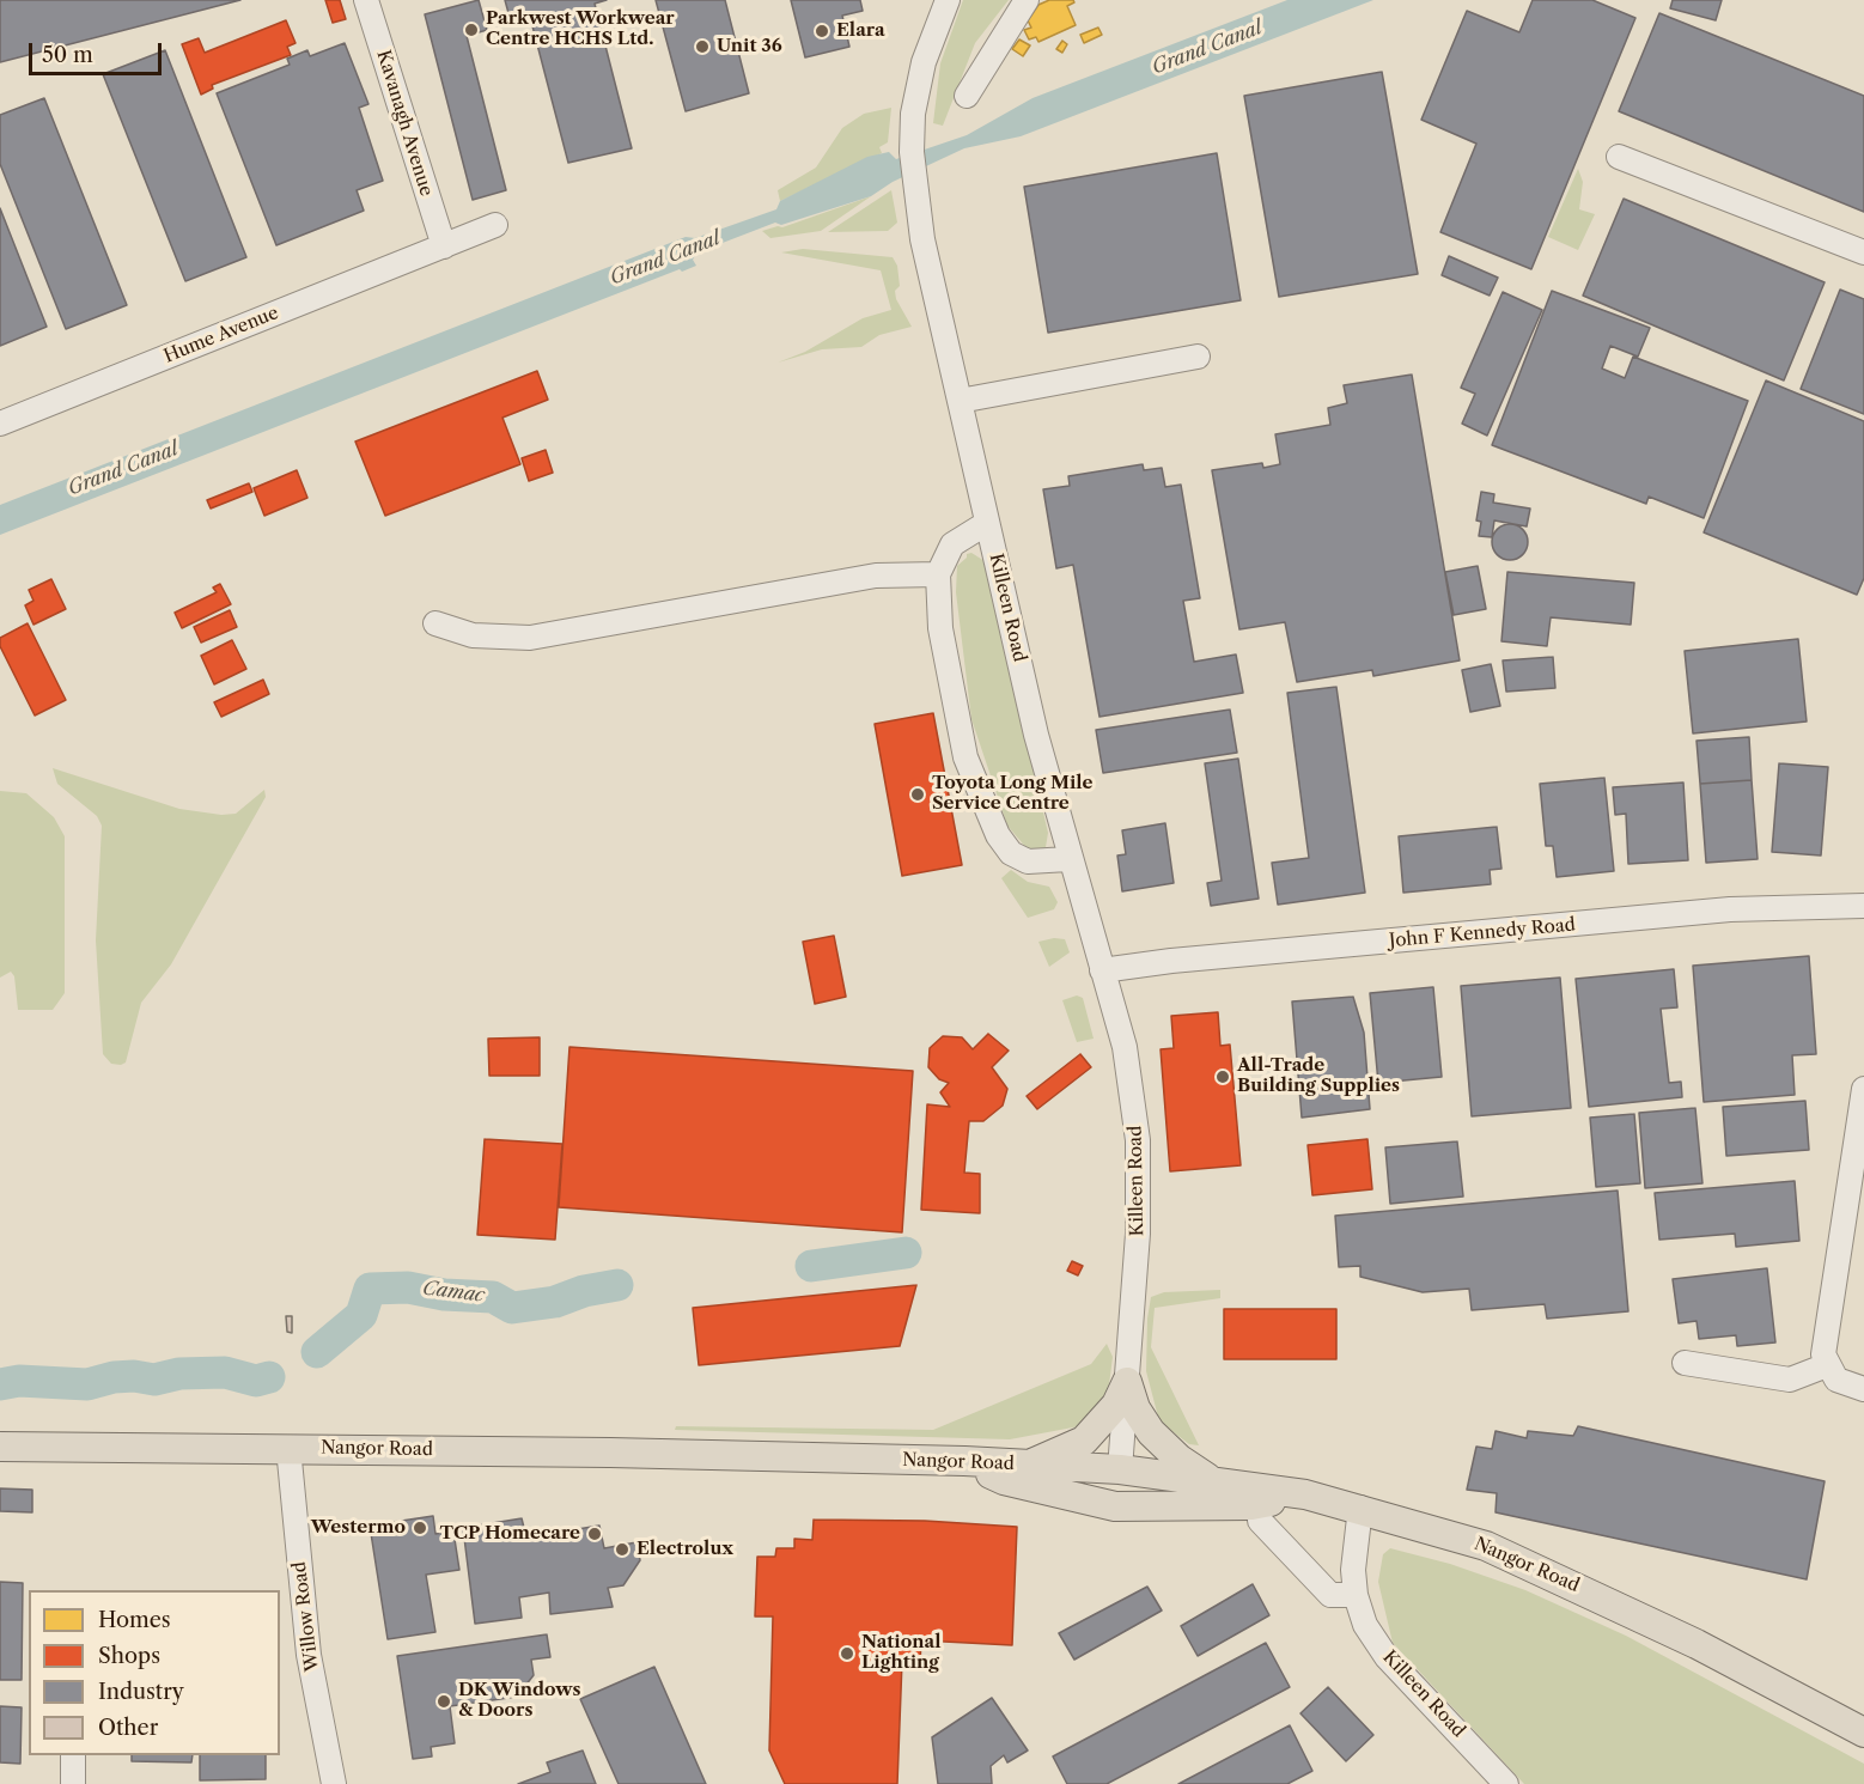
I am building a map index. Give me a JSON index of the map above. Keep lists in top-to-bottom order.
{
  "streets": {
    "main road": ["Nangor Road"],
    "street": [
      "Kavanagh Avenue",
      "Hume Avenue",
      "Killeen Road",
      "John F Kennedy Road",
      "Willow Road"
    ]
  },
  "crossings": [
    ["Kavanagh Avenue", "Hume Avenue"],
    ["Killeen Road", "John F Kennedy Road"],
    ["Killeen Road", "Nangor Road"],
    ["Nangor Road", "Willow Road"]
  ],
  "water": ["Grand Canal", "Camac"],
  "places": [
    "Parkwest Workwear Centre HCHS Ltd.",
    "Elara",
    "Unit 36",
    "Toyota Long Mile Service Centre",
    "All-Trade Building Supplies",
    "Westermo",
    "TCP Homecare",
    "Electrolux",
    "National Lighting",
    "DK Windows & Doors"
  ],
  "legend": [
    "Homes",
    "Shops",
    "Industry",
    "Other"
  ],
  "scale_bar": "50 m"
}
